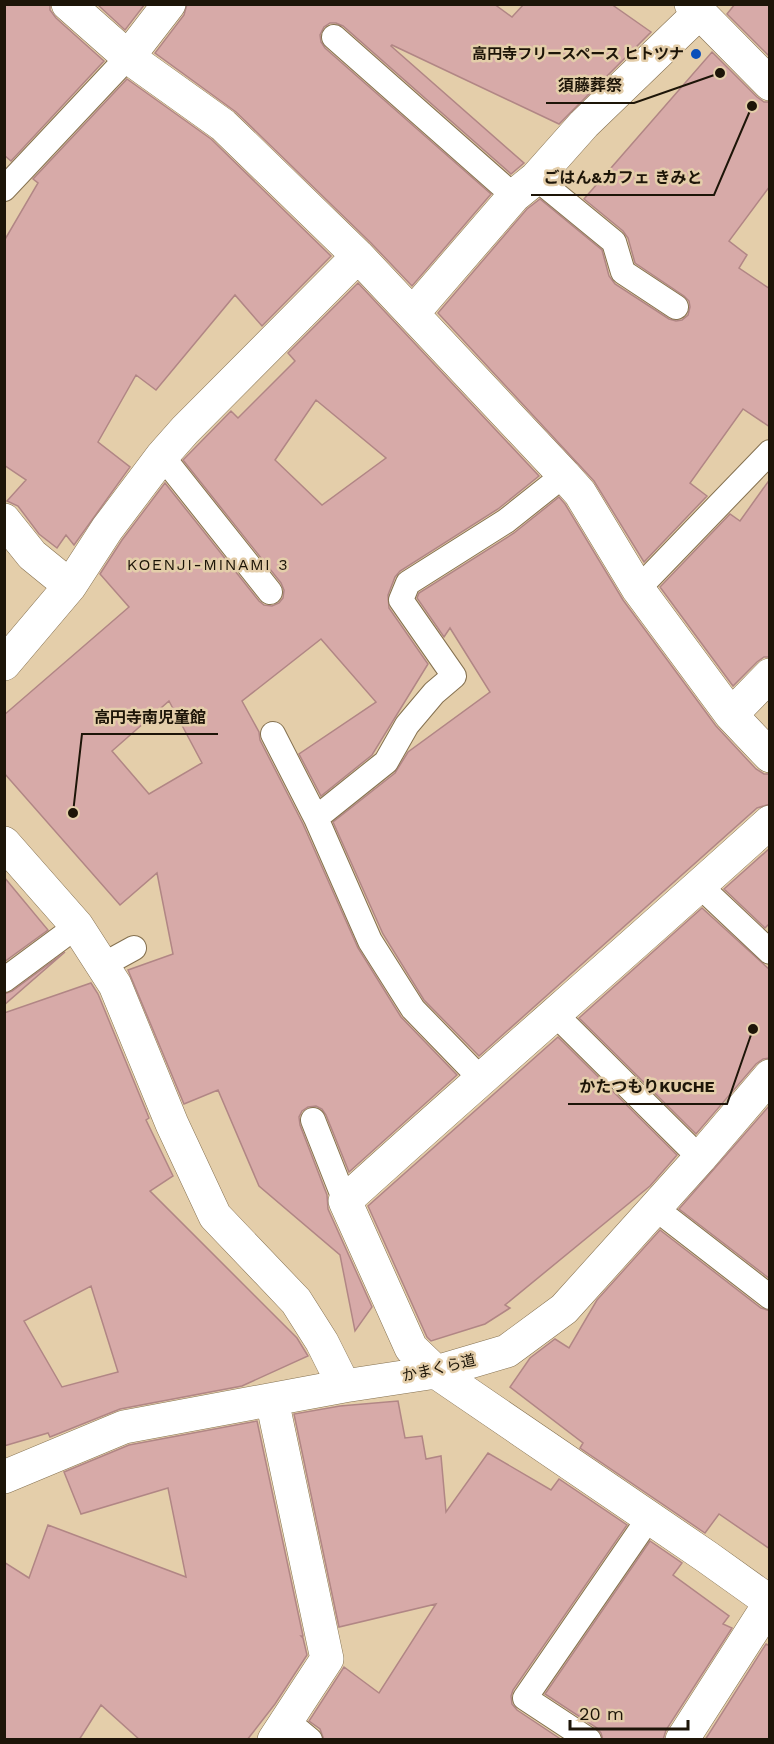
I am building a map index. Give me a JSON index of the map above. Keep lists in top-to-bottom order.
{
  "streets": {
    "street": ["かまくら道"]
  },
  "districts": ["KOENJI-MINAMI 3"],
  "places": [
    "高円寺フリースペース ヒトツナ",
    "須藤葬祭",
    "ごはん&カフェ きみと",
    "高円寺南児童館",
    "かたつもりKUCHE"
  ],
  "scale_bar": "20 m"
}
